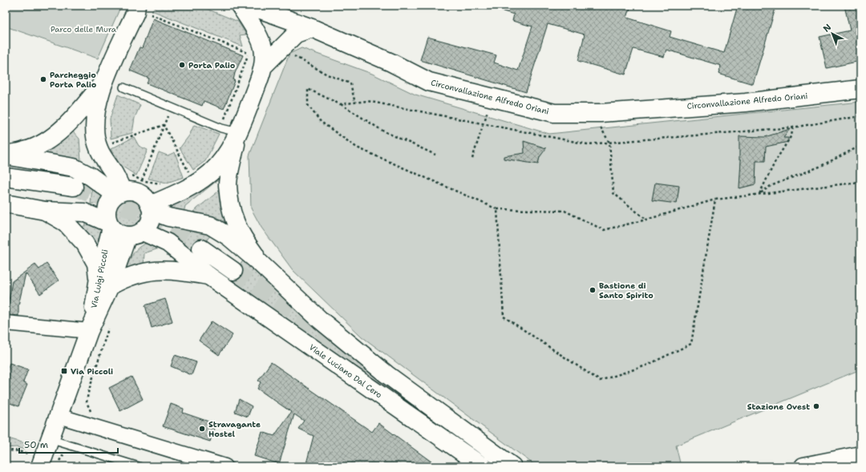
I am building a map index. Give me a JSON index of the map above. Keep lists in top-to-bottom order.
{
  "streets": {
    "street": ["Circonvallazione Alfredo Oriani", "Via Luigi Piccoli", "Viale Luciano Dal Cero"]
  },
  "crossings": [
    ["Via Luigi Piccoli", "Viale Luciano Dal Cero"]
  ],
  "parks": ["Parco delle Mura"],
  "places": {
    "other": [
      "Porta Palio",
      "Parcheggio Porta Palio",
      "Bastione di Santo Spirito",
      "Stazione Ovest",
      "Stravagante Hostel"
    ],
    "transit": ["Via Piccoli"]
  },
  "scale_bar": "50 m",
  "north": "top left"
}
